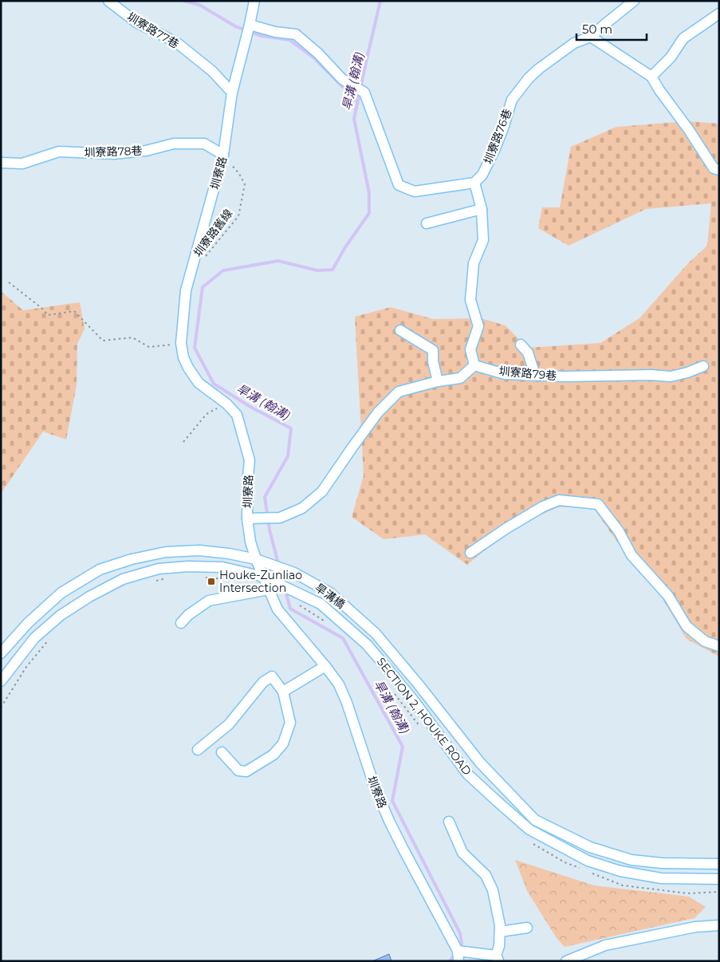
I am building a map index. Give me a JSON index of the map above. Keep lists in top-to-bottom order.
{
  "streets": {
    "street": [
      "圳寮路77巷",
      "圳寮路76巷",
      "圳寮路78巷",
      "圳寮路",
      "圳寮路79巷",
      "旱溝橋",
      "SECTION 2, HOUKE ROAD"
    ],
    "path": ["圳寮路舊線"]
  },
  "crossings": [
    ["圳寮路77巷", "圳寮路"],
    ["圳寮路78巷", "圳寮路"],
    ["圳寮路78巷", "圳寮路舊線"],
    ["圳寮路", "圳寮路舊線"],
    ["圳寮路", "旱溝橋"],
    ["旱溝橋", "SECTION 2, HOUKE ROAD"]
  ],
  "water": ["旱溝 (翰溝)"],
  "places": {
    "transit": ["Houke-Zunliao Intersection"]
  },
  "scale_bar": "50 m"
}
